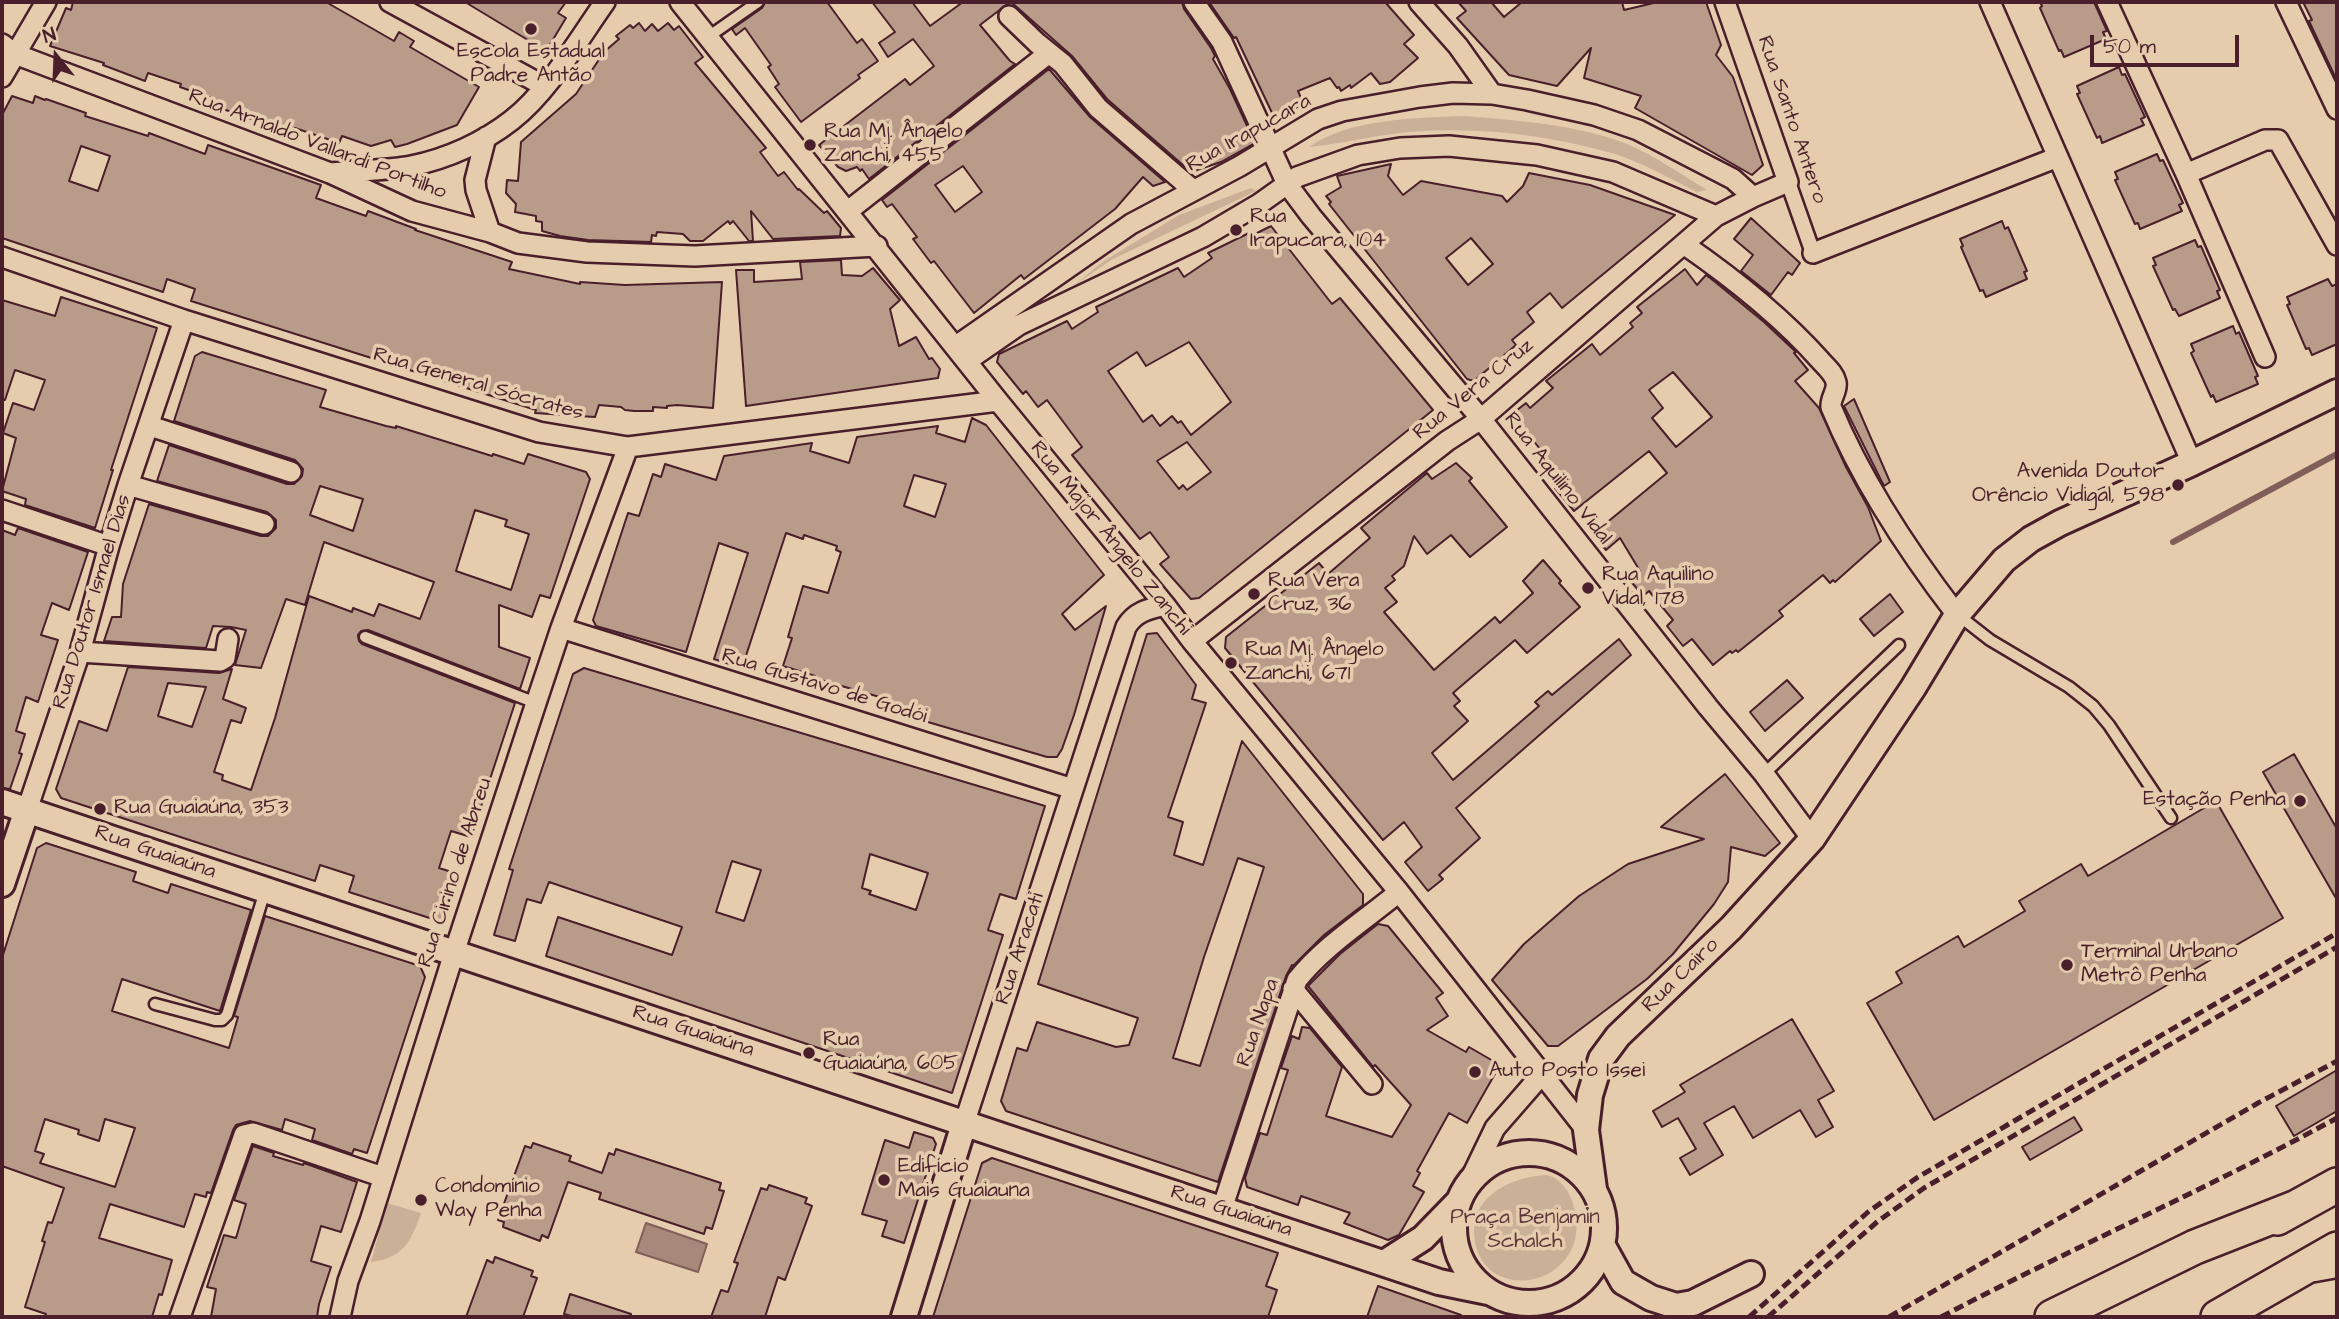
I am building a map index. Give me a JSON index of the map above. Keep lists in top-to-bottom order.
{
  "streets": {
    "street": [
      "Rua Santo Antero",
      "Rua Irapucara",
      "Rua Arnaldo Vallardi Portilho",
      "Rua General Sócrates",
      "Rua Vera Cruz",
      "Rua Aquilino Vidal",
      "Rua Major Ângelo Zanchi",
      "Rua Doutor Ismael Dias",
      "Rua Gustavo de Godói",
      "Rua Guaiaúna",
      "Rua Cirino de Abreu",
      "Rua Aracati",
      "Rua Cairo",
      "Rua Napa"
    ]
  },
  "crossings": [
    ["Rua Santo Antero", "Rua Vera Cruz"],
    ["Rua Irapucara", "Rua Vera Cruz"],
    ["Rua Irapucara", "Rua Aquilino Vidal"],
    ["Rua Irapucara", "Rua Major Ângelo Zanchi"],
    ["Rua Arnaldo Vallardi Portilho", "Rua Major Ângelo Zanchi"],
    ["Rua General Sócrates", "Rua Major Ângelo Zanchi"],
    ["Rua General Sócrates", "Rua Doutor Ismael Dias"],
    ["Rua General Sócrates", "Rua Cirino de Abreu"],
    ["Rua Vera Cruz", "Rua Aquilino Vidal"],
    ["Rua Vera Cruz", "Rua Major Ângelo Zanchi"],
    ["Rua Aquilino Vidal", "Rua Cairo"],
    ["Rua Major Ângelo Zanchi", "Rua Guaiaúna"],
    ["Rua Major Ângelo Zanchi", "Rua Aracati"],
    ["Rua Major Ângelo Zanchi", "Rua Cairo"],
    ["Rua Major Ângelo Zanchi", "Rua Napa"],
    ["Rua Doutor Ismael Dias", "Rua Guaiaúna"],
    ["Rua Gustavo de Godói", "Rua Cirino de Abreu"],
    ["Rua Gustavo de Godói", "Rua Aracati"],
    ["Rua Guaiaúna", "Rua Cirino de Abreu"],
    ["Rua Guaiaúna", "Rua Aracati"],
    ["Rua Guaiaúna", "Rua Napa"]
  ],
  "parks": ["Praça Benjamin Schalch"],
  "places": [
    "Escola Estadual Padre Antão",
    "Rua Mj. Ângelo Zanchi, 455",
    "Rua Irapucara, 104",
    "Avenida Doutor Orêncio Vidigal, 598",
    "Rua Aquilino Vidal, 178",
    "Rua Vera Cruz, 36",
    "Rua Mj. Ângelo Zanchi, 671",
    "Estação Penha",
    "Rua Guaiaúna, 353",
    "Terminal Urbano Metrô Penha",
    "Rua Guaiaúna, 605",
    "Auto Posto Issei",
    "Edifício Mais Guaiauna",
    "Condomínio Way Penha"
  ],
  "scale_bar": "50 m",
  "north": "top"
}
